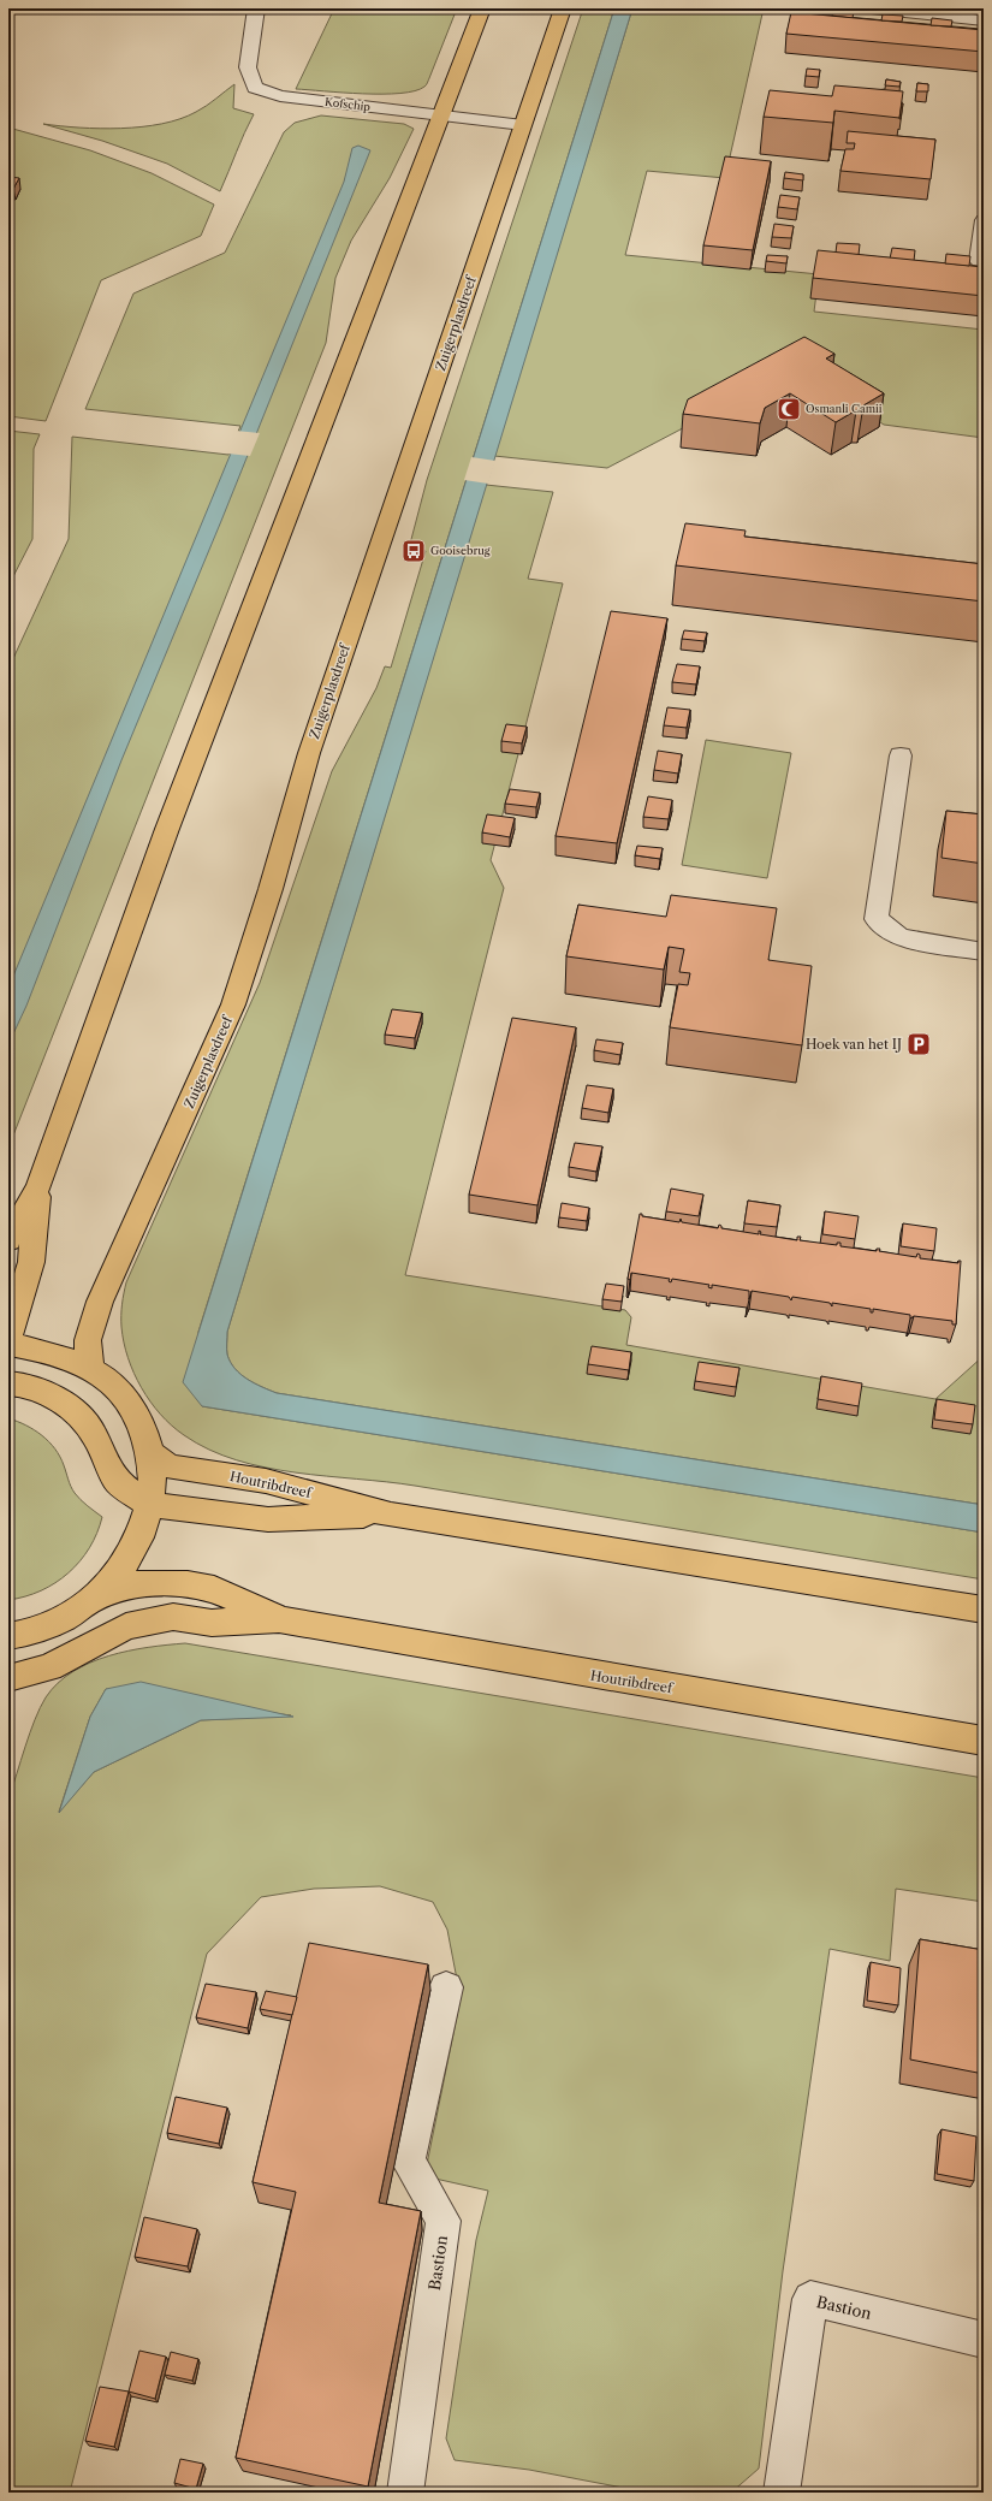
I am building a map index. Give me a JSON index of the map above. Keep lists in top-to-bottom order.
{
  "streets": {
    "main road": ["Zuigerplasdreef", "Houtribdreef"],
    "street": ["Kofschip", "Bastion"]
  },
  "crossings": [
    ["Kofschip", "Zuigerplasdreef"]
  ],
  "places": {
    "mosque": ["Osmanli Camii"],
    "bus stop": ["Gooisebrug"],
    "parking": ["Hoek van het IJ"]
  }
}
